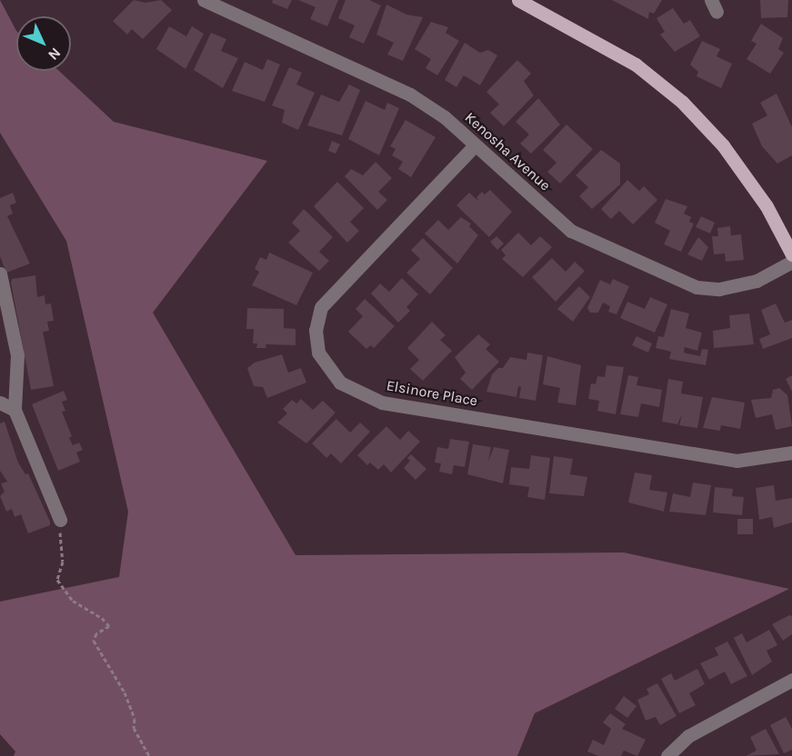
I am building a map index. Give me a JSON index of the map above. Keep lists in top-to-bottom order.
{
  "streets": {
    "street": ["Kenosha Avenue", "Elsinore Place"]
  },
  "crossings": [
    ["Kenosha Avenue", "Elsinore Place"]
  ],
  "north": "bottom right"
}
